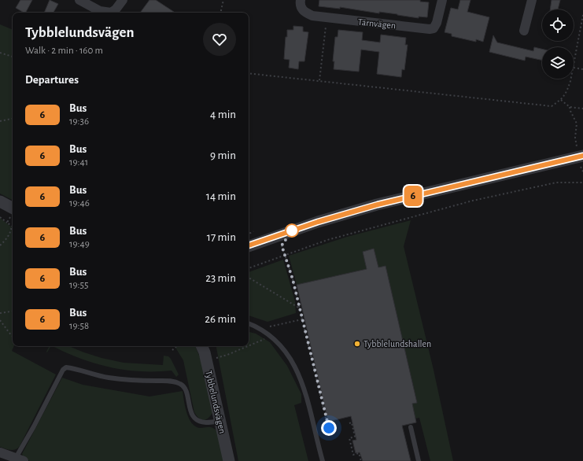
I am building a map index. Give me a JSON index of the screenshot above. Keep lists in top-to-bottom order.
{
  "streets": {
    "street": ["Tärnvägen", "Tybbelundsvägen"]
  },
  "places": ["Tybblelundshallen"],
  "lines": ["bus line 6"],
  "page": {
    "on_map": "6",
    "heading": [
      ["Tybblelundsvägen", "Walk · 2 min · 160 m"],
      "Departures"
    ],
    "list": [
      {
        "mark": "6",
        "name": "Bus",
        "note": "19:36",
        "value": "4 min"
      },
      {
        "mark": "6",
        "name": "Bus",
        "note": "19:41",
        "value": "9 min"
      },
      {
        "mark": "6",
        "name": "Bus",
        "note": "19:46",
        "value": "14 min"
      },
      {
        "mark": "6",
        "name": "Bus",
        "note": "19:49",
        "value": "17 min"
      },
      {
        "mark": "6",
        "name": "Bus",
        "note": "19:55",
        "value": "23 min"
      },
      {
        "mark": "6",
        "name": "Bus",
        "note": "19:58",
        "value": "26 min"
      }
    ]
  }
}
